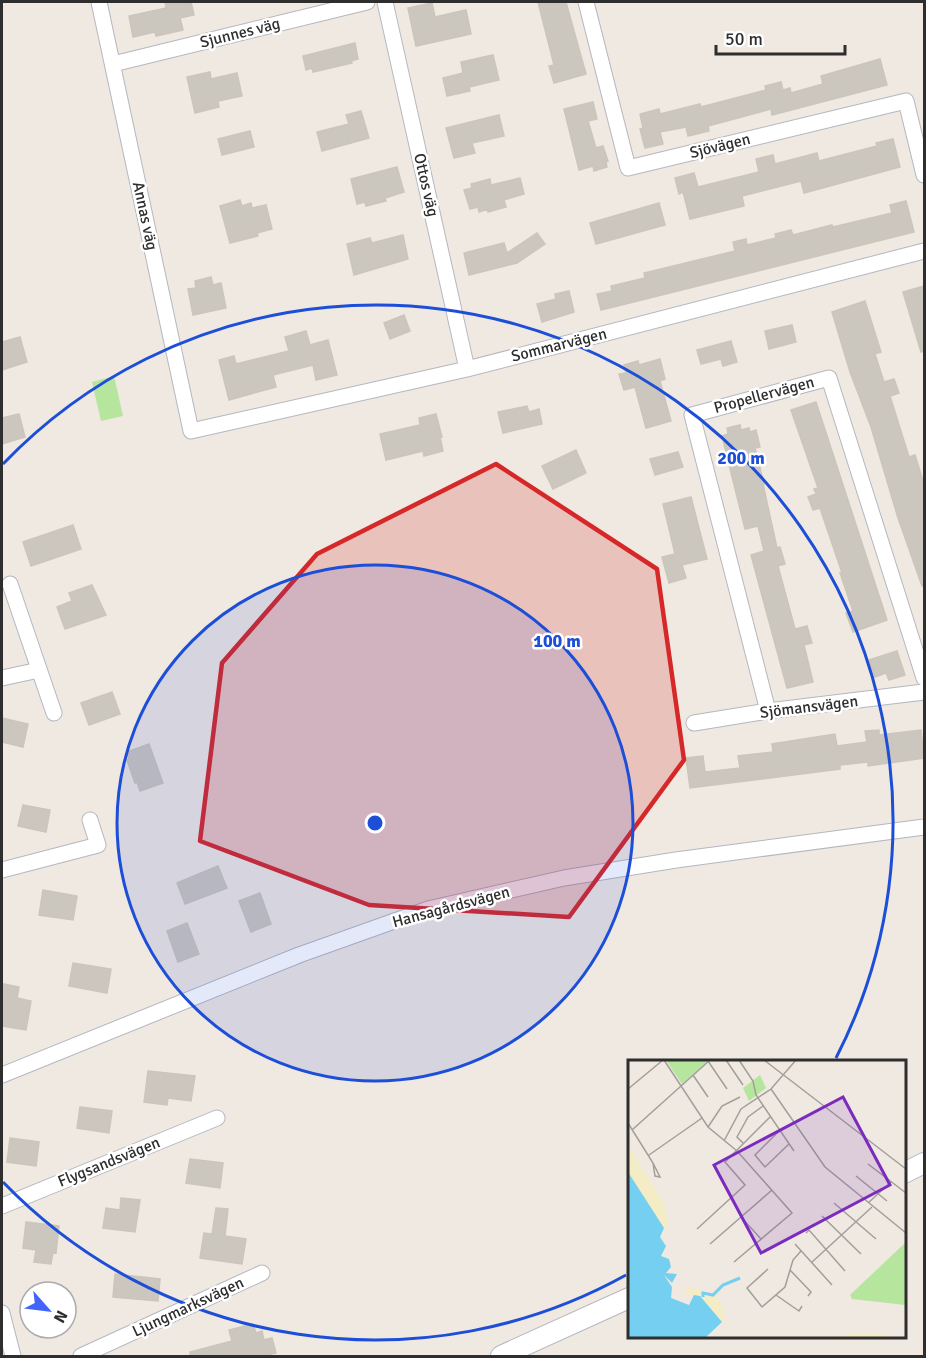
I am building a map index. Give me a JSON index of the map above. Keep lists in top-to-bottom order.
{
  "streets": {
    "street": [
      "Sjunnes väg",
      "Sjövägen",
      "Ottos väg",
      "Annas väg",
      "Sommarvägen",
      "Propellervägen",
      "Sjömansvägen",
      "Hansagårdsvägen",
      "Flygsandsvägen",
      "Ljungmarksvägen"
    ]
  },
  "crossings": [
    ["Sjunnes väg", "Annas väg"],
    ["Ottos väg", "Sommarvägen"],
    ["Annas väg", "Sommarvägen"],
    ["Propellervägen", "Sjömansvägen"]
  ],
  "scale_bar": "50 m",
  "north": "bottom right",
  "rings": ["200 m", "100 m"]
}
